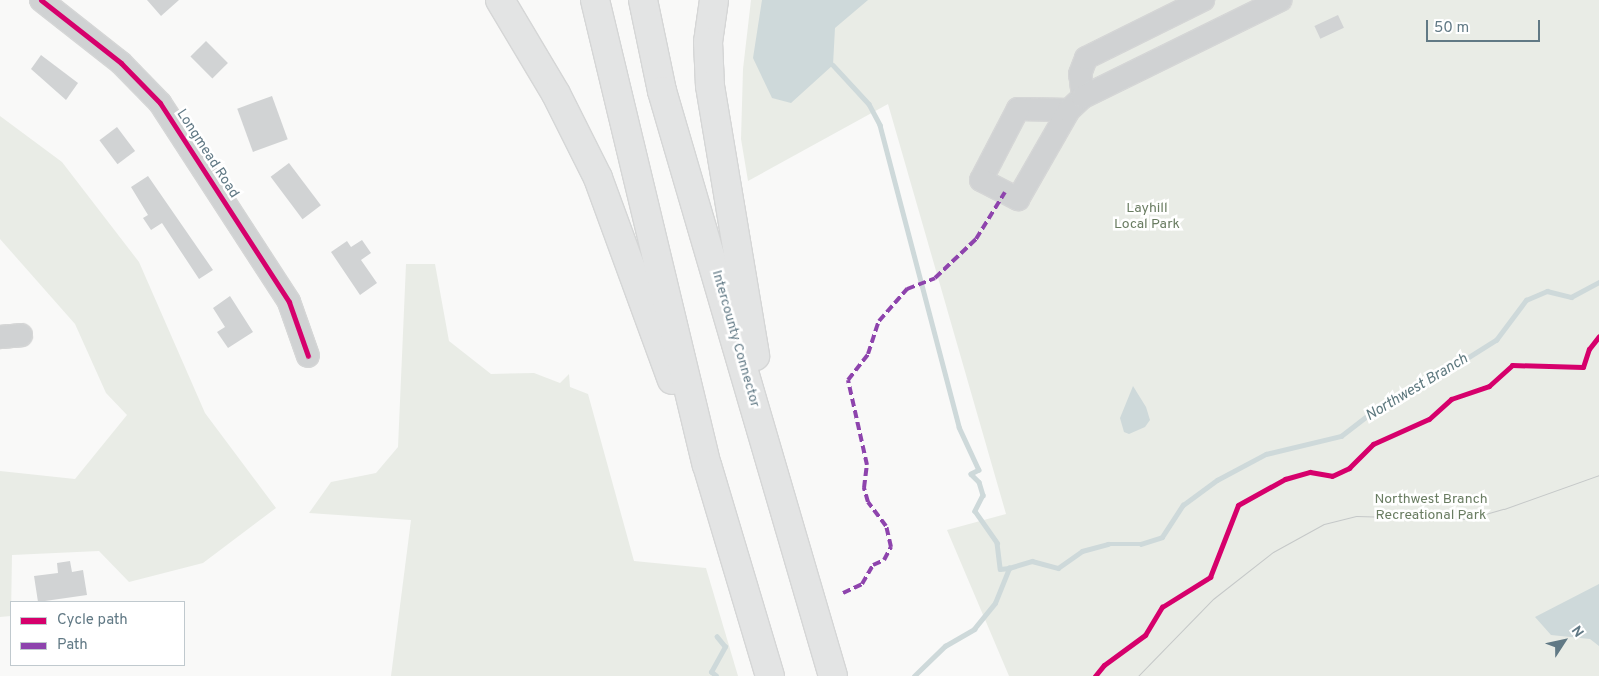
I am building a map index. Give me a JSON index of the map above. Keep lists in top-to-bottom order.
{
  "streets": {
    "highway": ["Intercounty Connector"],
    "street": ["Longmead Road"]
  },
  "water": ["Northwest Branch"],
  "parks": ["Layhill Local Park", "Northwest Branch Recreational Park"],
  "legend": ["Cycle path", "Path"],
  "scale_bar": "50 m",
  "north": "top right"
}
